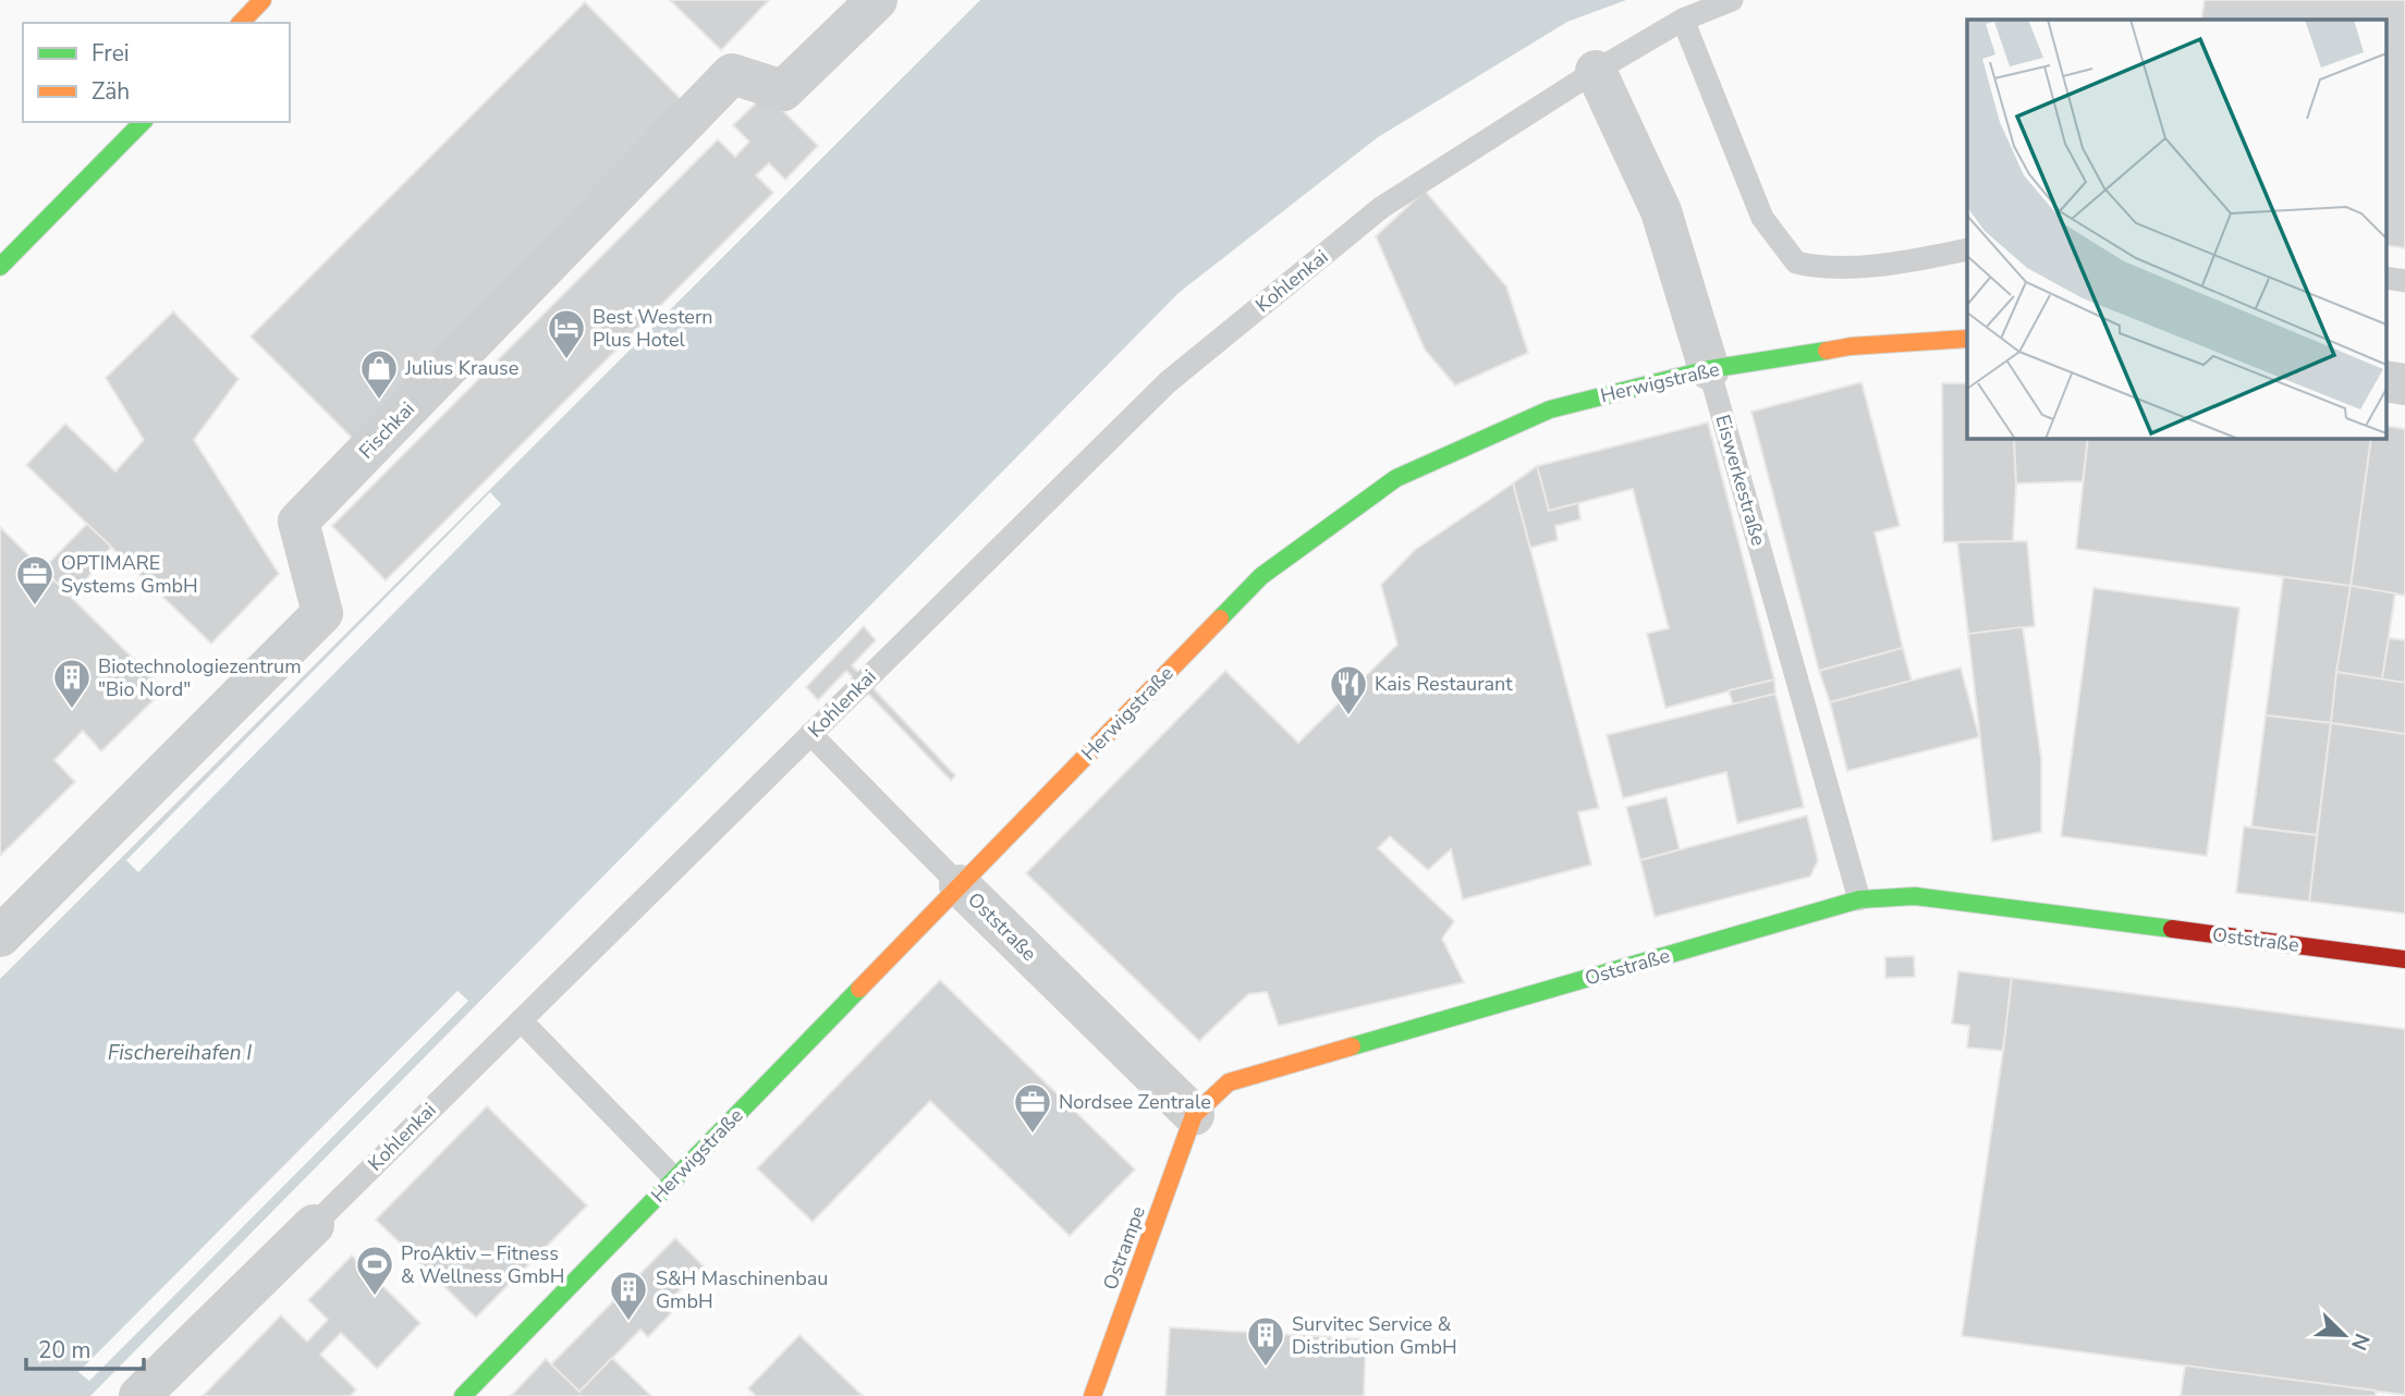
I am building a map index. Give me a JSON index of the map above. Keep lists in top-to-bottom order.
{
  "streets": {
    "street": [
      "Kohlenkai",
      "Herwigstraße",
      "Fischkai",
      "Eiswerkestraße",
      "Oststraße",
      "Ostrampe"
    ]
  },
  "crossings": [
    ["Kohlenkai", "Eiswerkestraße"],
    ["Herwigstraße", "Eiswerkestraße"],
    ["Herwigstraße", "Oststraße"],
    ["Eiswerkestraße", "Oststraße"],
    ["Oststraße", "Ostrampe"]
  ],
  "water": ["Fischereihafen I"],
  "places": {
    "hotel": ["Best Western Plus Hotel"],
    "shop": ["Julius Krause"],
    "office": ["OPTIMARE Systems GmbH", "Nordsee Zentrale"],
    "building": ["Biotechnologiezentrum \"Bio Nord\"", "S&H Maschinenbau GmbH", "Survitec Service & Distribution GmbH"],
    "restaurant": ["Kais Restaurant"],
    "sports": ["ProAktiv – Fitness & Wellness GmbH"]
  },
  "legend": ["Frei", "Zäh"],
  "scale_bar": "20 m",
  "north": "bottom right"
}
